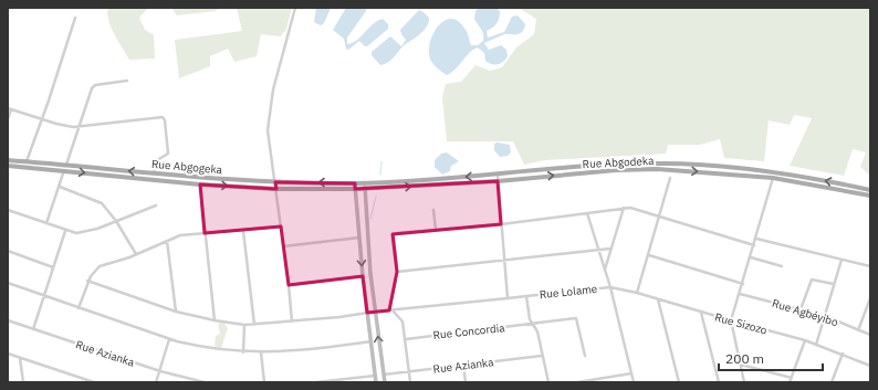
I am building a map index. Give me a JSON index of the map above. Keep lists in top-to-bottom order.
{
  "streets": {
    "main road": ["Rue Abgodeka", "Rue Abgogeka"],
    "street": [
      "Rue Lolame",
      "Rue Agbéyibo",
      "Rue Sizozo",
      "Rue Concordia",
      "Rue Azianka"
    ]
  },
  "crossings": [
    ["Rue Abgodeka", "Rue Abgogeka"],
    ["Rue Lolame", "Rue Sizozo"]
  ],
  "scale_bar": "200 m"
}
